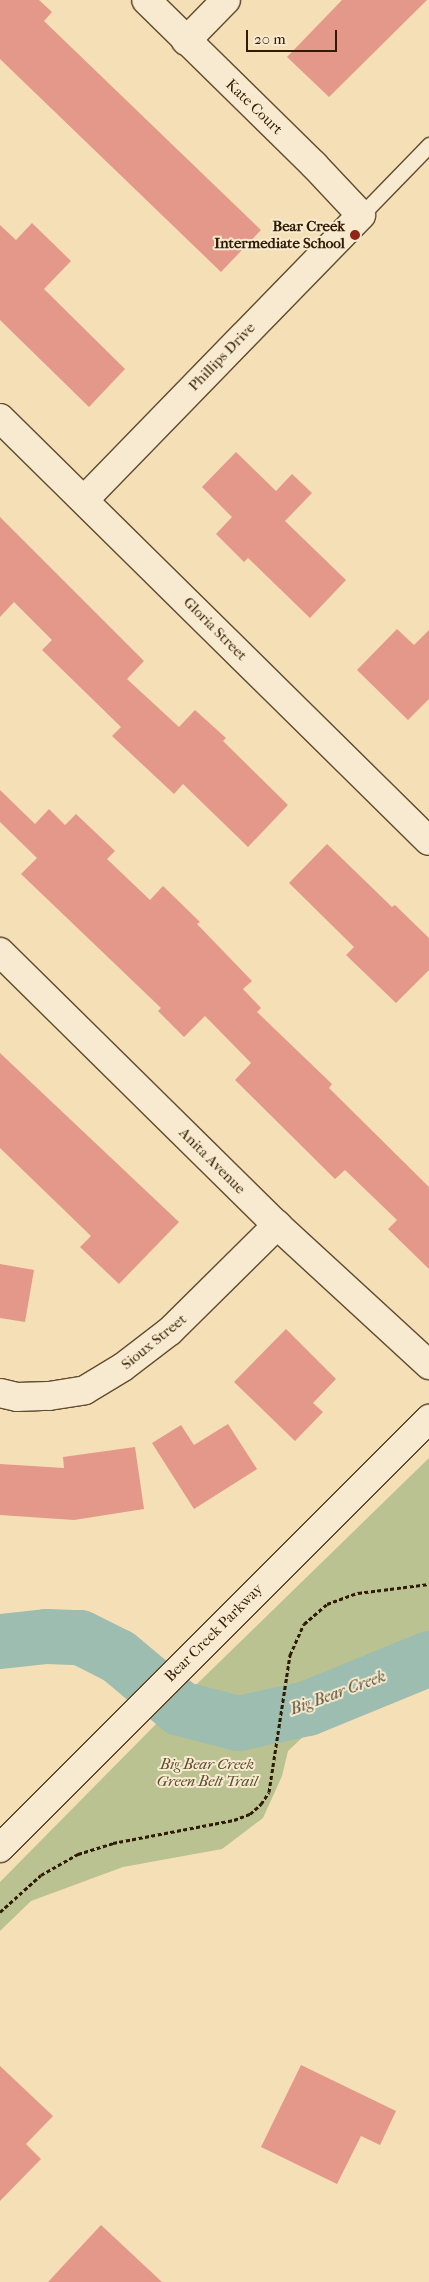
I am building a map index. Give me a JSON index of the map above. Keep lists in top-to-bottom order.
{
  "streets": {
    "street": [
      "Kate Court",
      "Phillips Drive",
      "Gloria Street",
      "Anita Avenue",
      "Sioux Street",
      "Bear Creek Parkway"
    ]
  },
  "crossings": [
    ["Kate Court", "Phillips Drive"],
    ["Phillips Drive", "Gloria Street"],
    ["Anita Avenue", "Sioux Street"]
  ],
  "water": ["Big Bear Creek"],
  "parks": ["Big Bear Creek Green Belt Trail"],
  "places": ["Bear Creek Intermediate School"],
  "scale_bar": "20 m"
}
